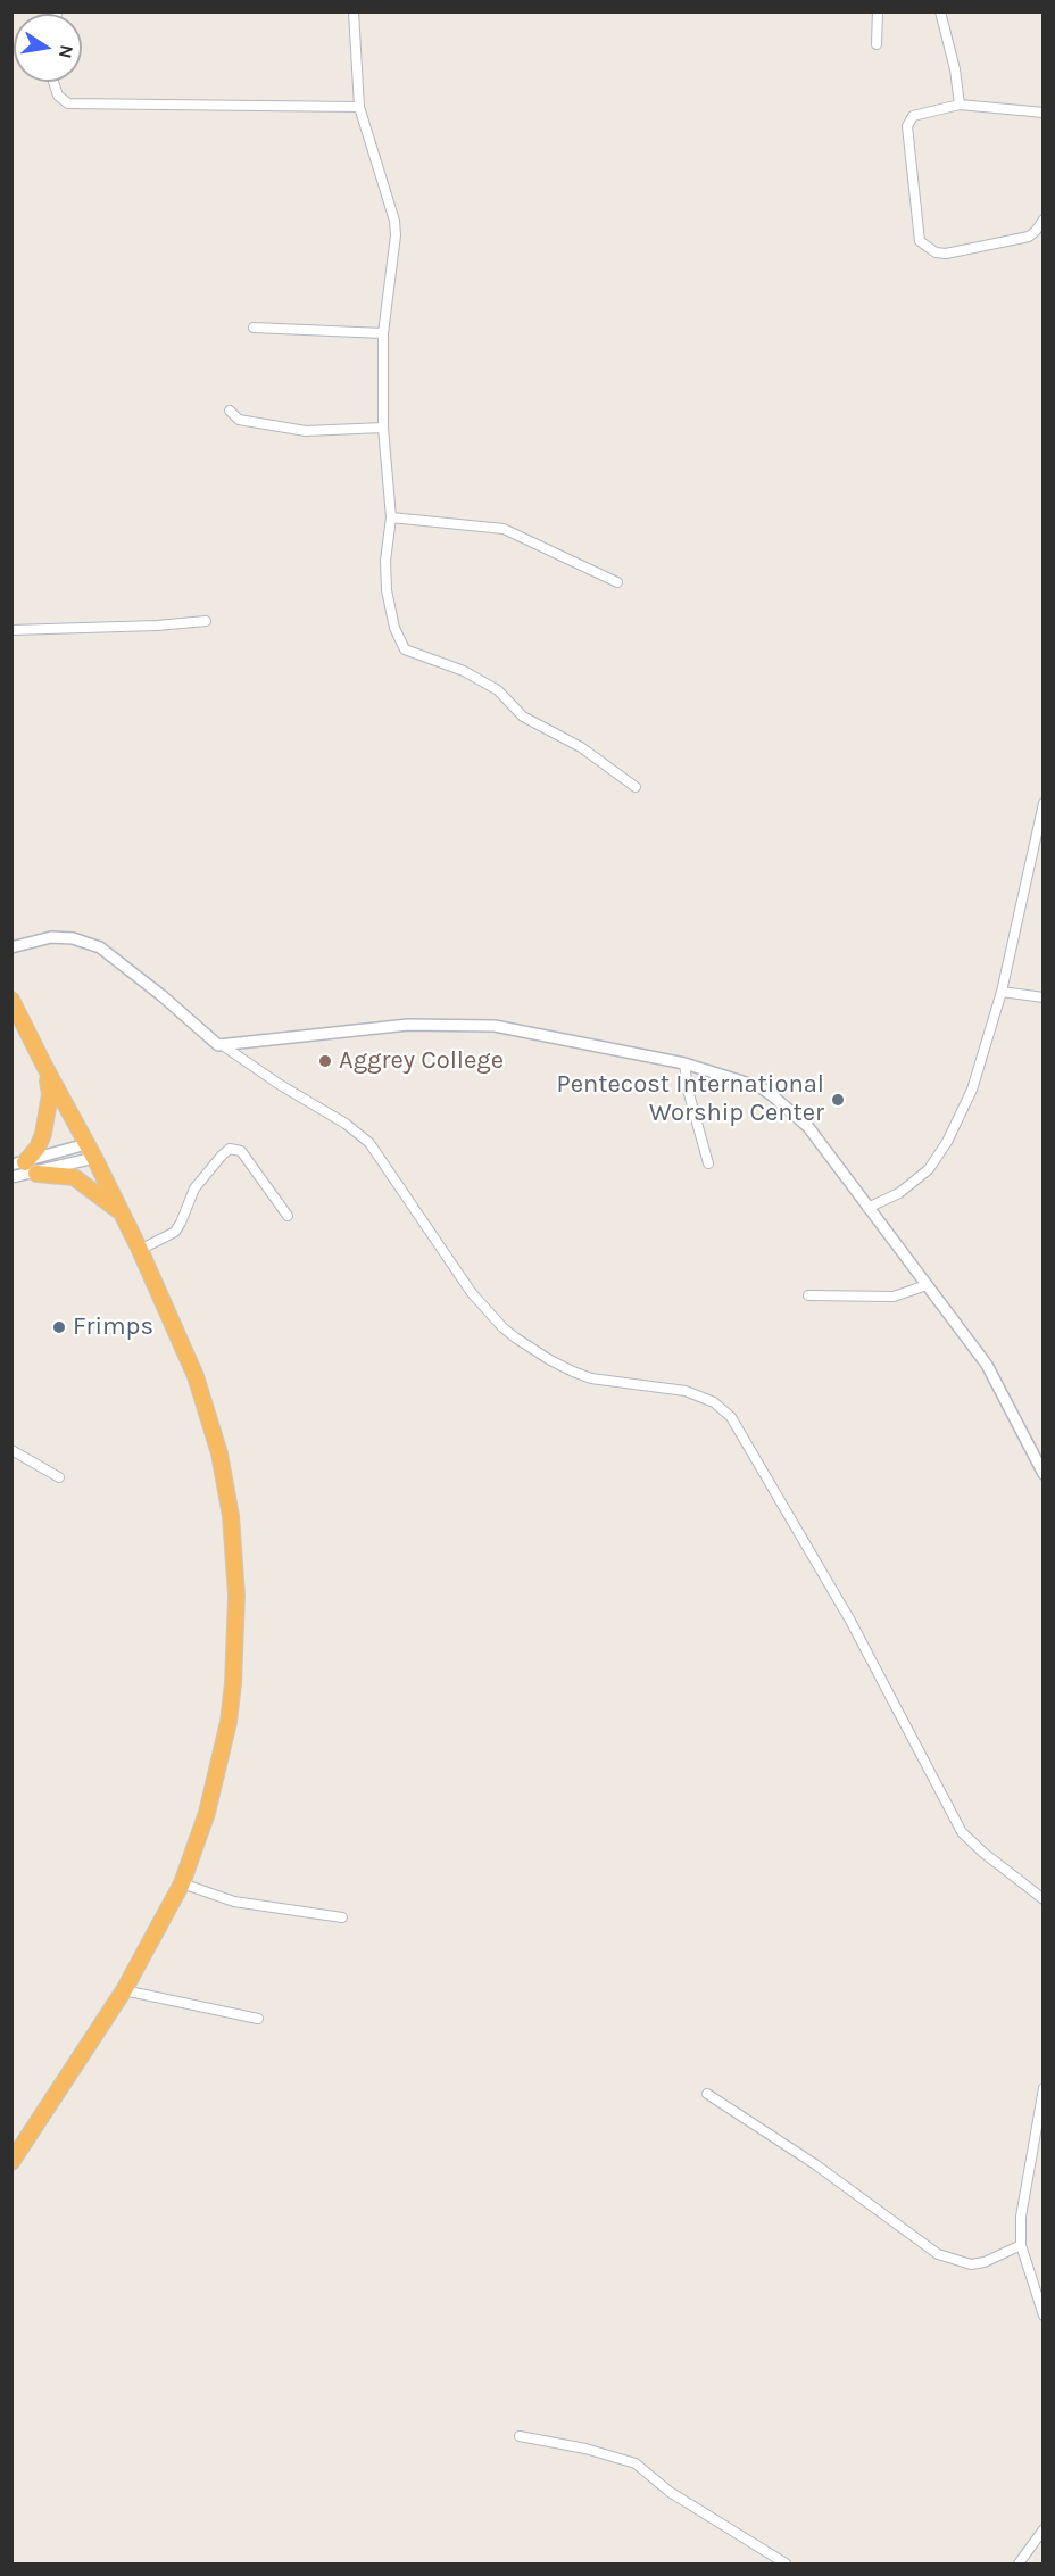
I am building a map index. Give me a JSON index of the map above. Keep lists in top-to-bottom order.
{
  "places": ["Aggrey College", "Pentecost International Worship Center", "Frimps"],
  "north": "right"
}
